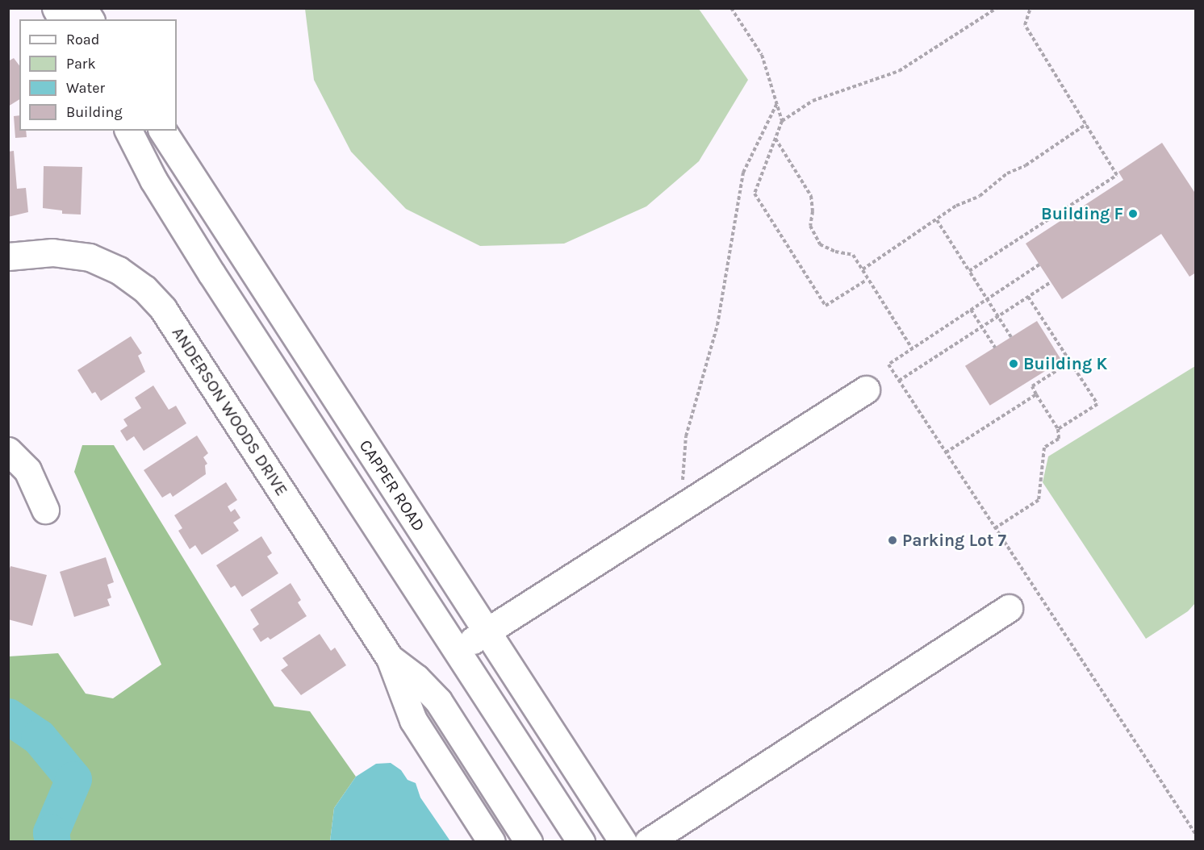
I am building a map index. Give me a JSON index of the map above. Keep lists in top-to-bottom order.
{
  "streets": {
    "street": ["ANDERSON WOODS DRIVE", "CAPPER ROAD"]
  },
  "places": ["Building F", "Building K", "Parking Lot 7"],
  "legend": [
    "Road",
    "Park",
    "Water",
    "Building"
  ]
}
